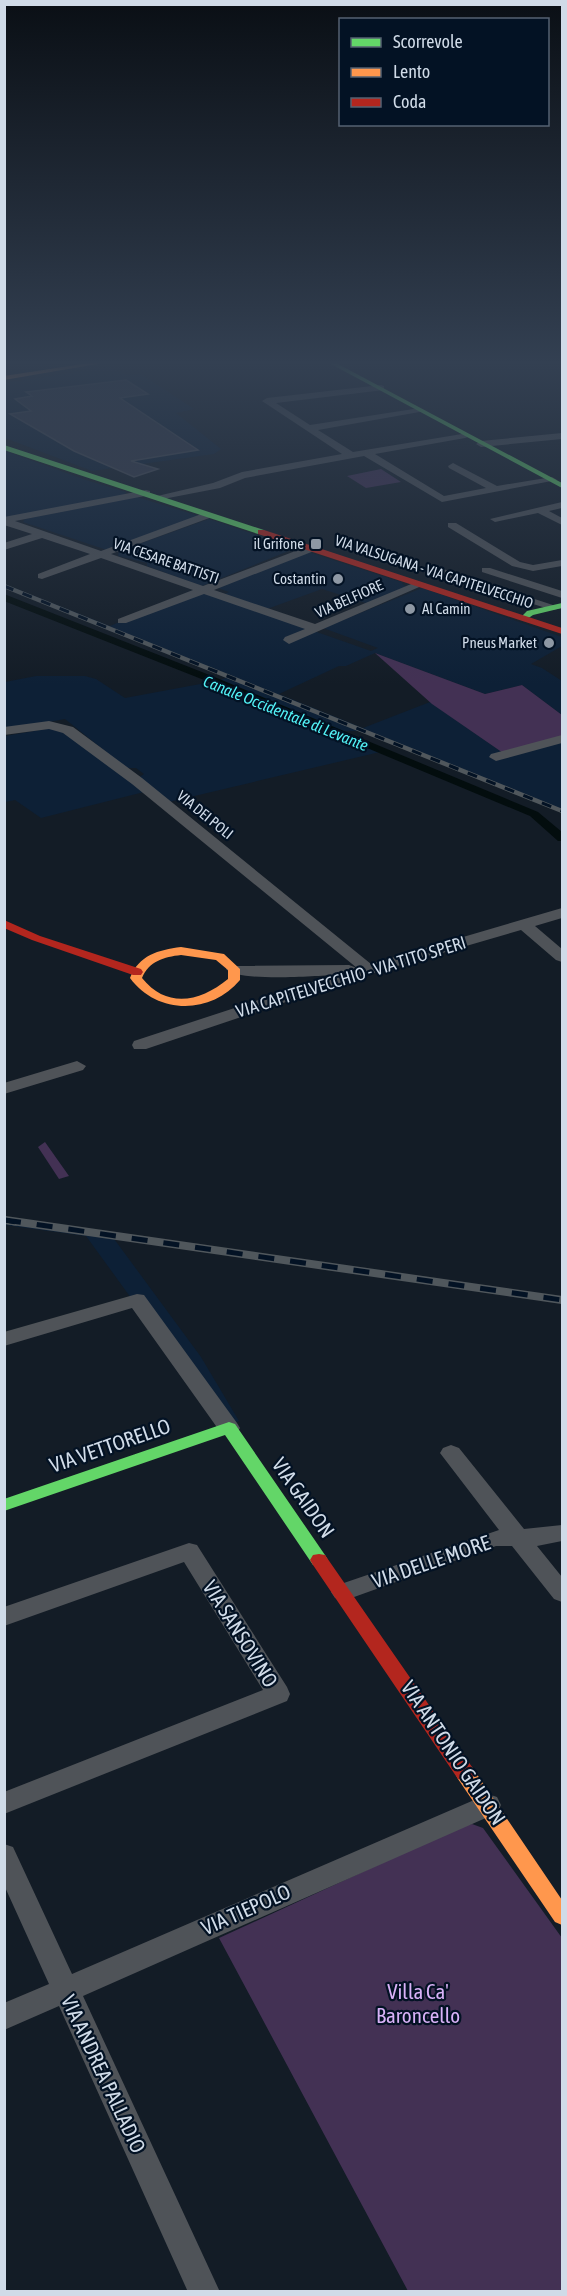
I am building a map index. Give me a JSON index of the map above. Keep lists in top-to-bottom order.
{
  "streets": {
    "main road": [
      "VIA VALSUGANA - VIA CAPITELVECCHIO",
      "VIA VETTORELLO",
      "VIA GAIDON",
      "VIA ANTONIO GAIDON"
    ],
    "street": [
      "VIA CESARE BATTISTI",
      "VIA BELFIORE",
      "VIA DEI POLI",
      "VIA CAPITELVECCHIO - VIA TITO SPERI",
      "VIA DELLE MORE",
      "VIA SANSOVINO",
      "VIA TIEPOLO",
      "VIA ANDREA PALLADIO"
    ]
  },
  "crossings": [
    ["VIA CESARE BATTISTI", "VIA BELFIORE"],
    ["VIA VALSUGANA - VIA CAPITELVECCHIO", "VIA BELFIORE"],
    ["VIA DEI POLI", "VIA CAPITELVECCHIO - VIA TITO SPERI"],
    ["VIA VETTORELLO", "VIA GAIDON"],
    ["VIA GAIDON", "VIA DELLE MORE"],
    ["VIA GAIDON", "VIA ANTONIO GAIDON"],
    ["VIA DELLE MORE", "VIA ANTONIO GAIDON"],
    ["VIA ANTONIO GAIDON", "VIA TIEPOLO"],
    ["VIA TIEPOLO", "VIA ANDREA PALLADIO"]
  ],
  "water": ["Canale Occidentale di Levante"],
  "parks": ["Villa Ca' Baroncello"],
  "places": {
    "transit": ["il Grifone"],
    "other": ["Costantin", "Al Camin", "Pneus Market"]
  },
  "legend": ["Scorrevole", "Lento", "Coda"]
}
